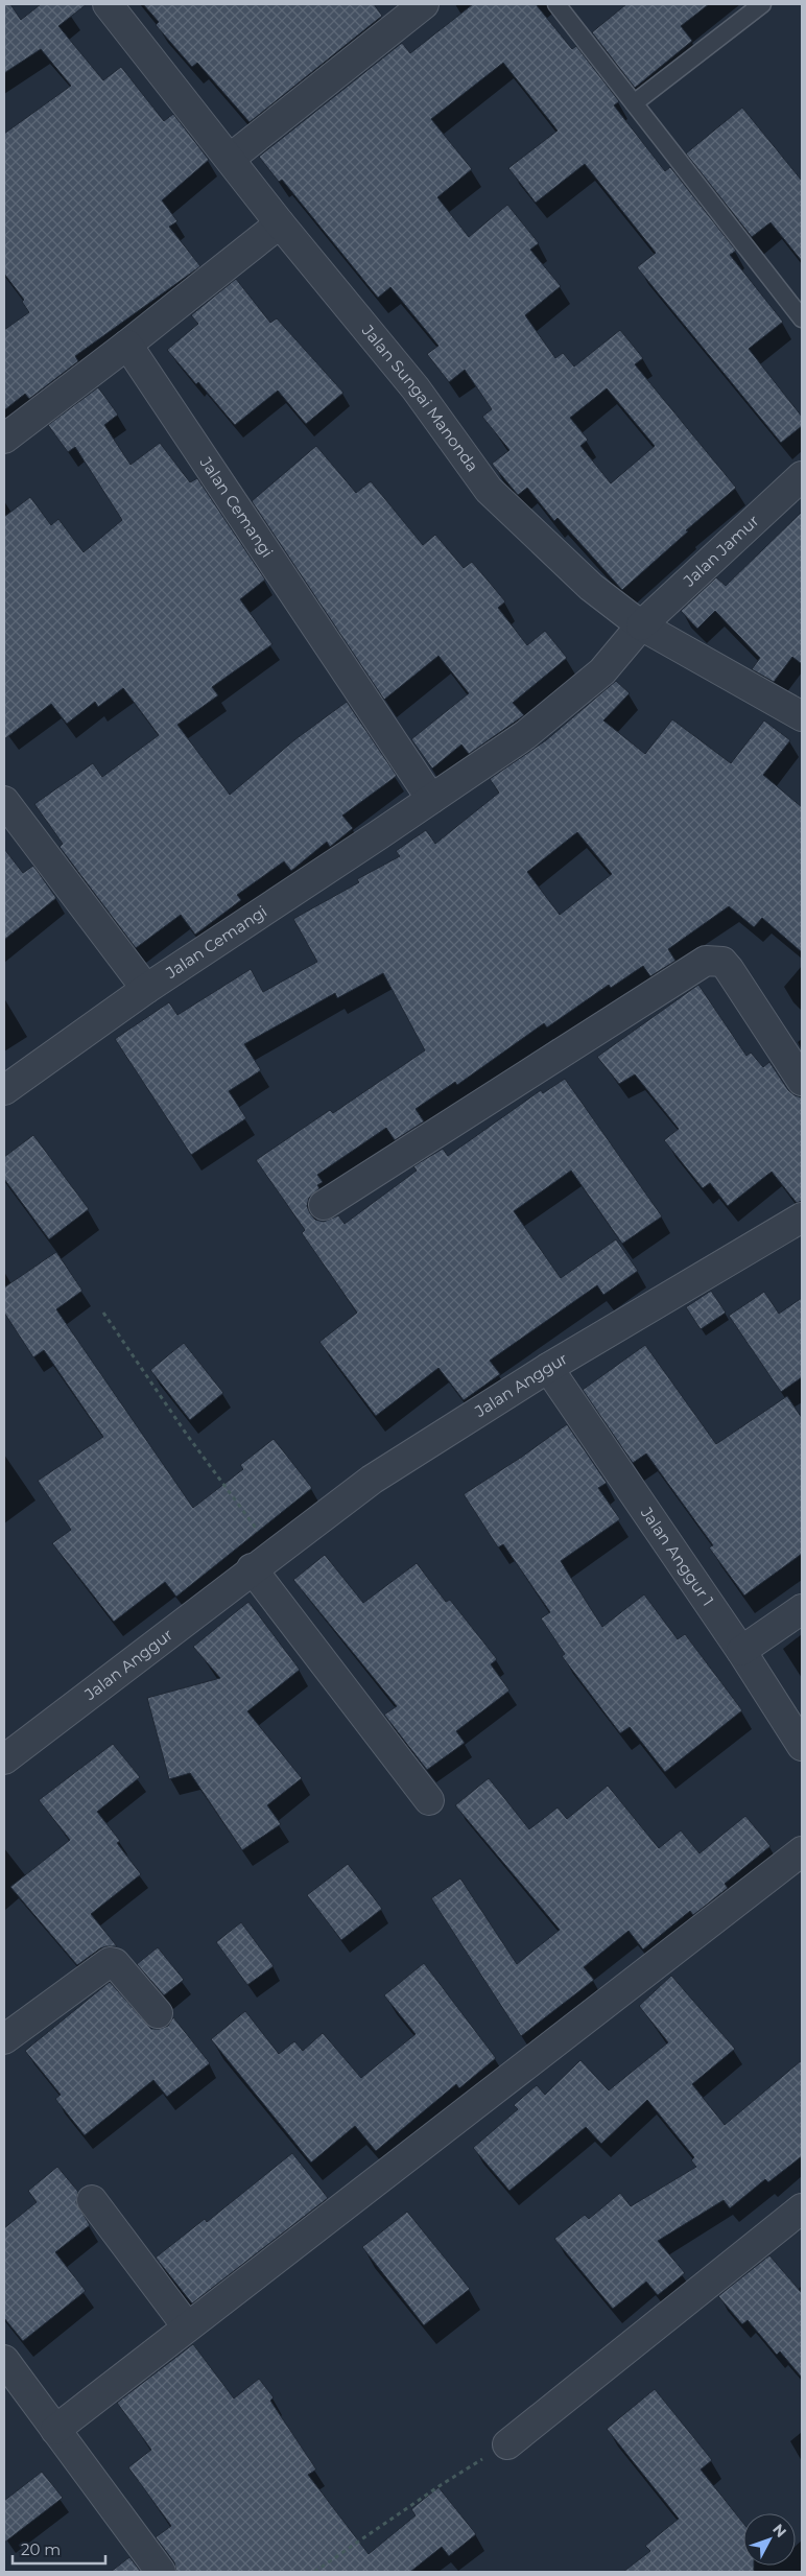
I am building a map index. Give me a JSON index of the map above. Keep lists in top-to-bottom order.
{
  "streets": {
    "street": [
      "Jalan Sungai Manonda",
      "Jalan Cemangi",
      "Jalan Jamur",
      "Jalan Anggur",
      "Jalan Anggur 1"
    ]
  },
  "crossings": [
    ["Jalan Sungai Manonda", "Jalan Cemangi"],
    ["Jalan Sungai Manonda", "Jalan Jamur"],
    ["Jalan Cemangi", "Jalan Jamur"],
    ["Jalan Anggur", "Jalan Anggur 1"]
  ],
  "scale_bar": "20 m",
  "north": "top right"
}
